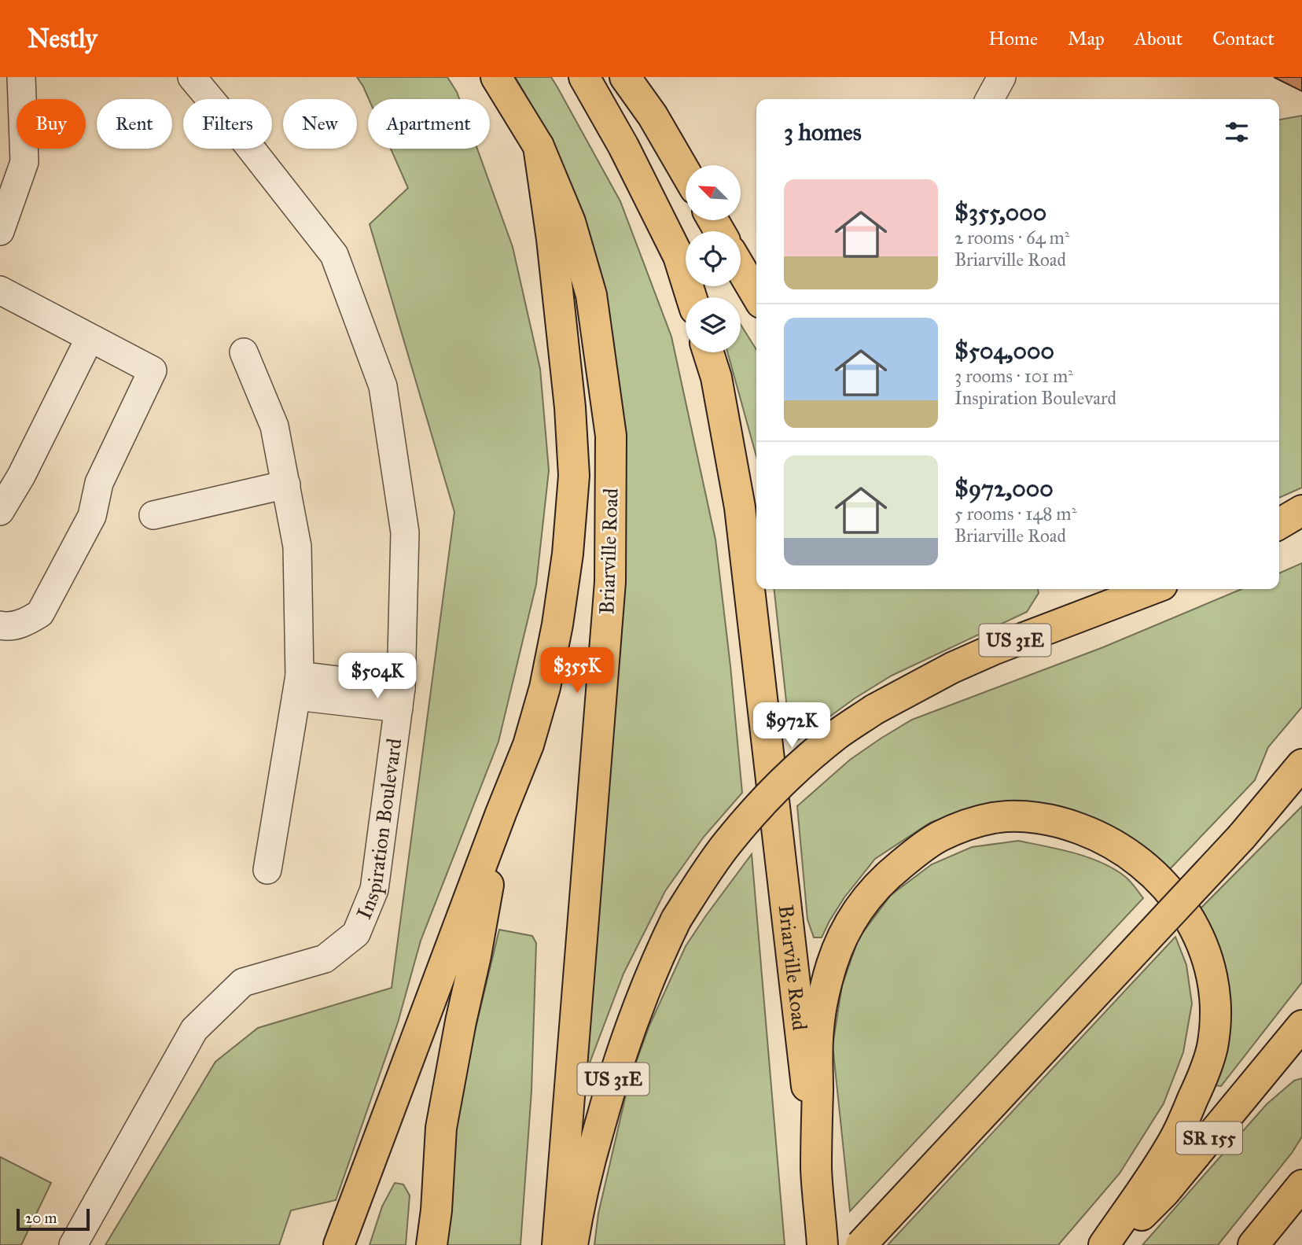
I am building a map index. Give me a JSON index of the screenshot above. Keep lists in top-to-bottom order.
{
  "streets": {
    "main road": ["Briarville Road", "US 31E", "SR 155"],
    "street": ["Inspiration Boulevard"]
  },
  "scale_bar": "20 m",
  "north": "top left",
  "page": {
    "header": "Nestly",
    "nav": [
      "Home",
      "Map",
      "About",
      "Contact"
    ],
    "chip": [
      "Buy",
      "Rent",
      "Filters",
      "New",
      "Apartment"
    ],
    "heading": "3 homes",
    "list": [
      {
        "name": "$355,000",
        "note": "2 rooms · 64 m² · Briarville Road"
      },
      {
        "name": "$504,000",
        "note": "3 rooms · 101 m² · Inspiration Boulevard"
      },
      {
        "name": "$972,000",
        "note": "5 rooms · 148 m² · Briarville Road"
      }
    ],
    "price": ["$355K", "$504K", "$972K"],
    "scale": "20 m"
  }
}
